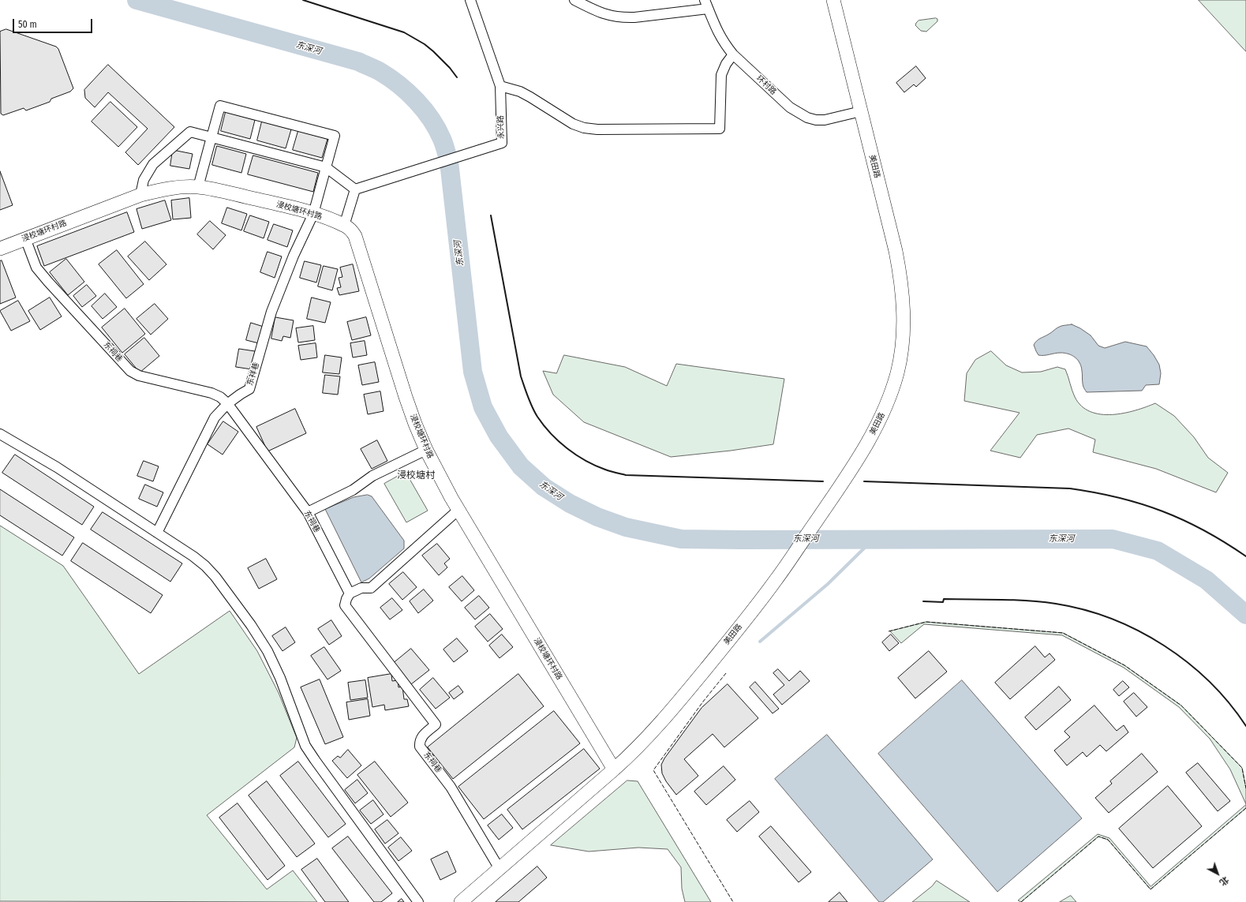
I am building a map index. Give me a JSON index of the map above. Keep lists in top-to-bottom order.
{
  "streets": {
    "street": [
      "环村路",
      "永兴路",
      "美田路",
      "浸校塘环村路",
      "东祠巷",
      "东祥巷"
    ]
  },
  "crossings": [
    ["环村路", "美田路"],
    ["美田路", "浸校塘环村路"],
    ["浸校塘环村路", "东祠巷"],
    ["浸校塘环村路", "东祥巷"],
    ["东祠巷", "东祥巷"]
  ],
  "districts": ["浸校塘村"],
  "water": ["东深河"],
  "scale_bar": "50 m",
  "north": "bottom right"
}
